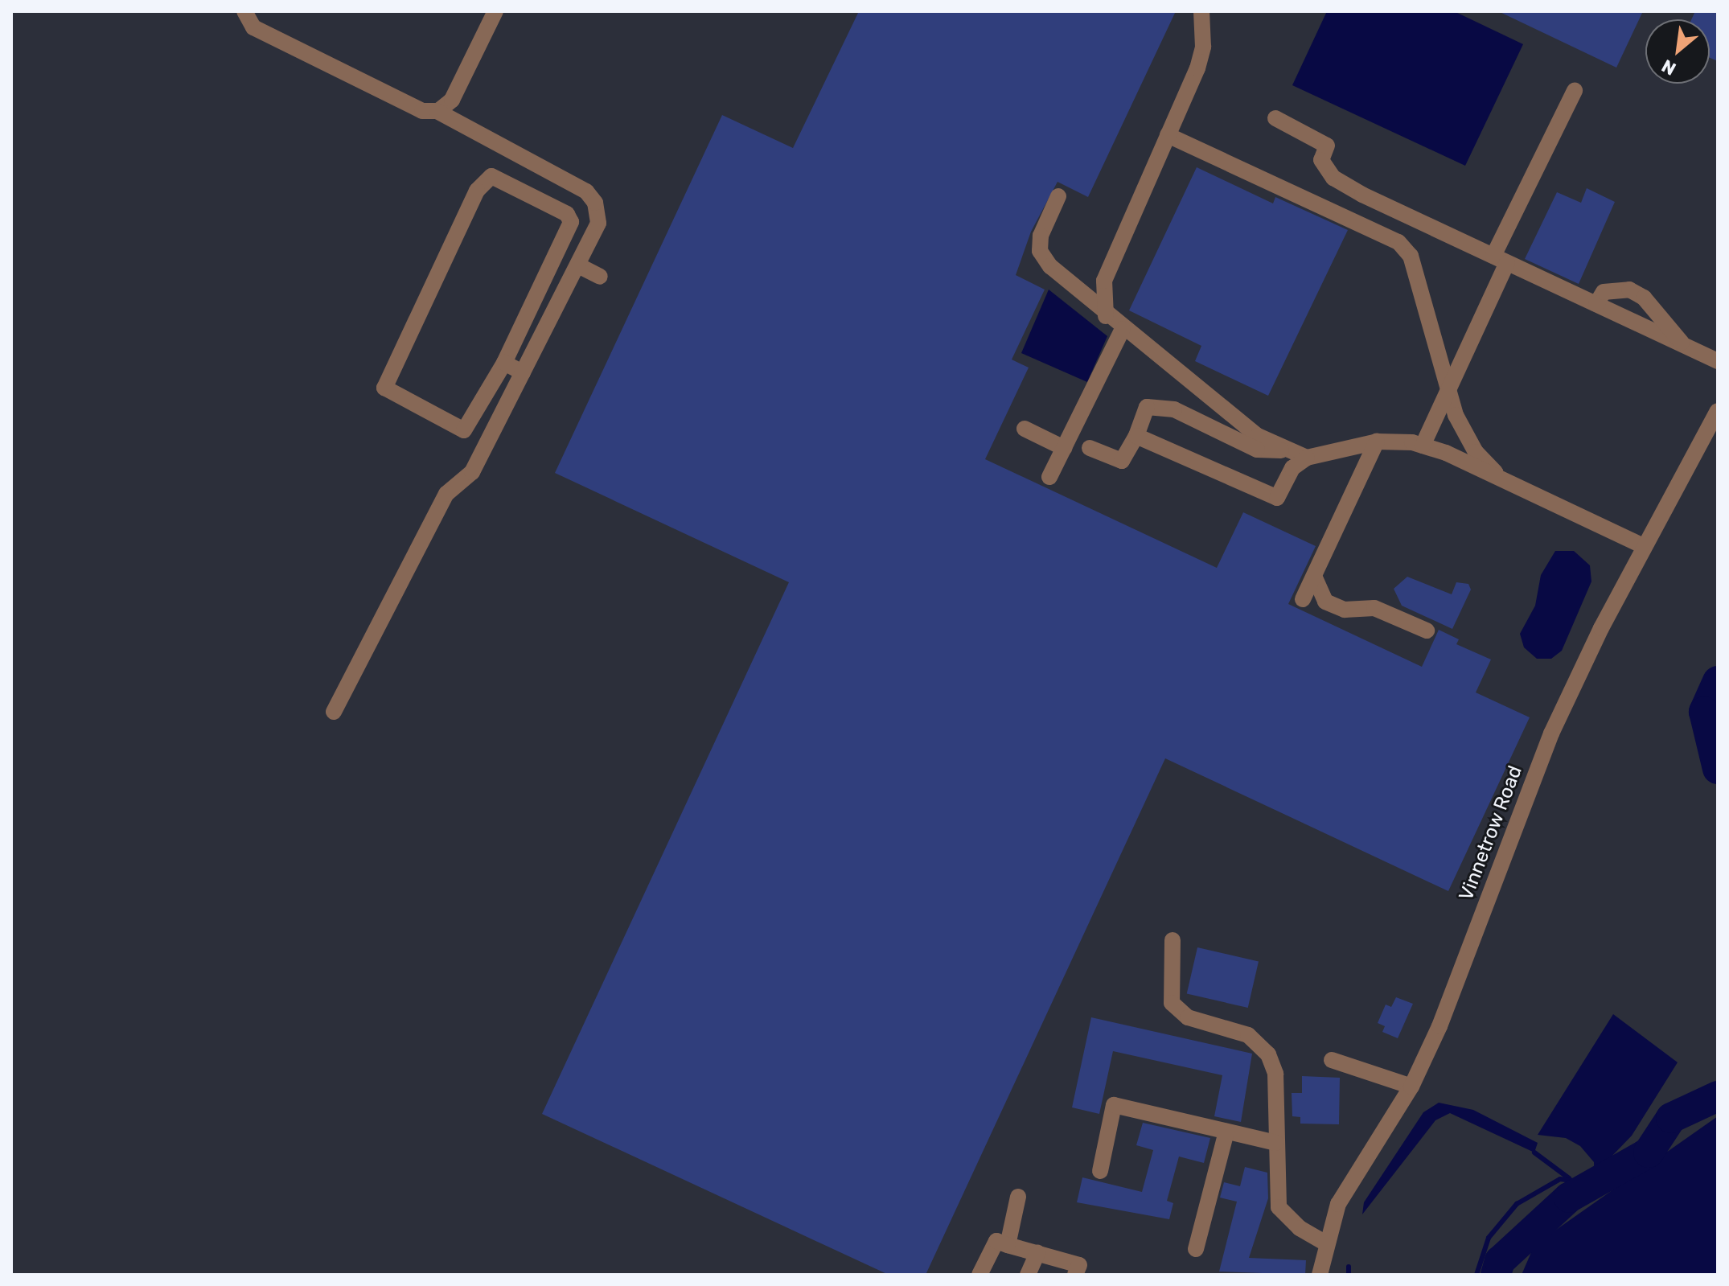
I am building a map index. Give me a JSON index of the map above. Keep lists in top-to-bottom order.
{
  "streets": {
    "street": ["Vinnetrow Road"]
  },
  "north": "bottom left"
}
